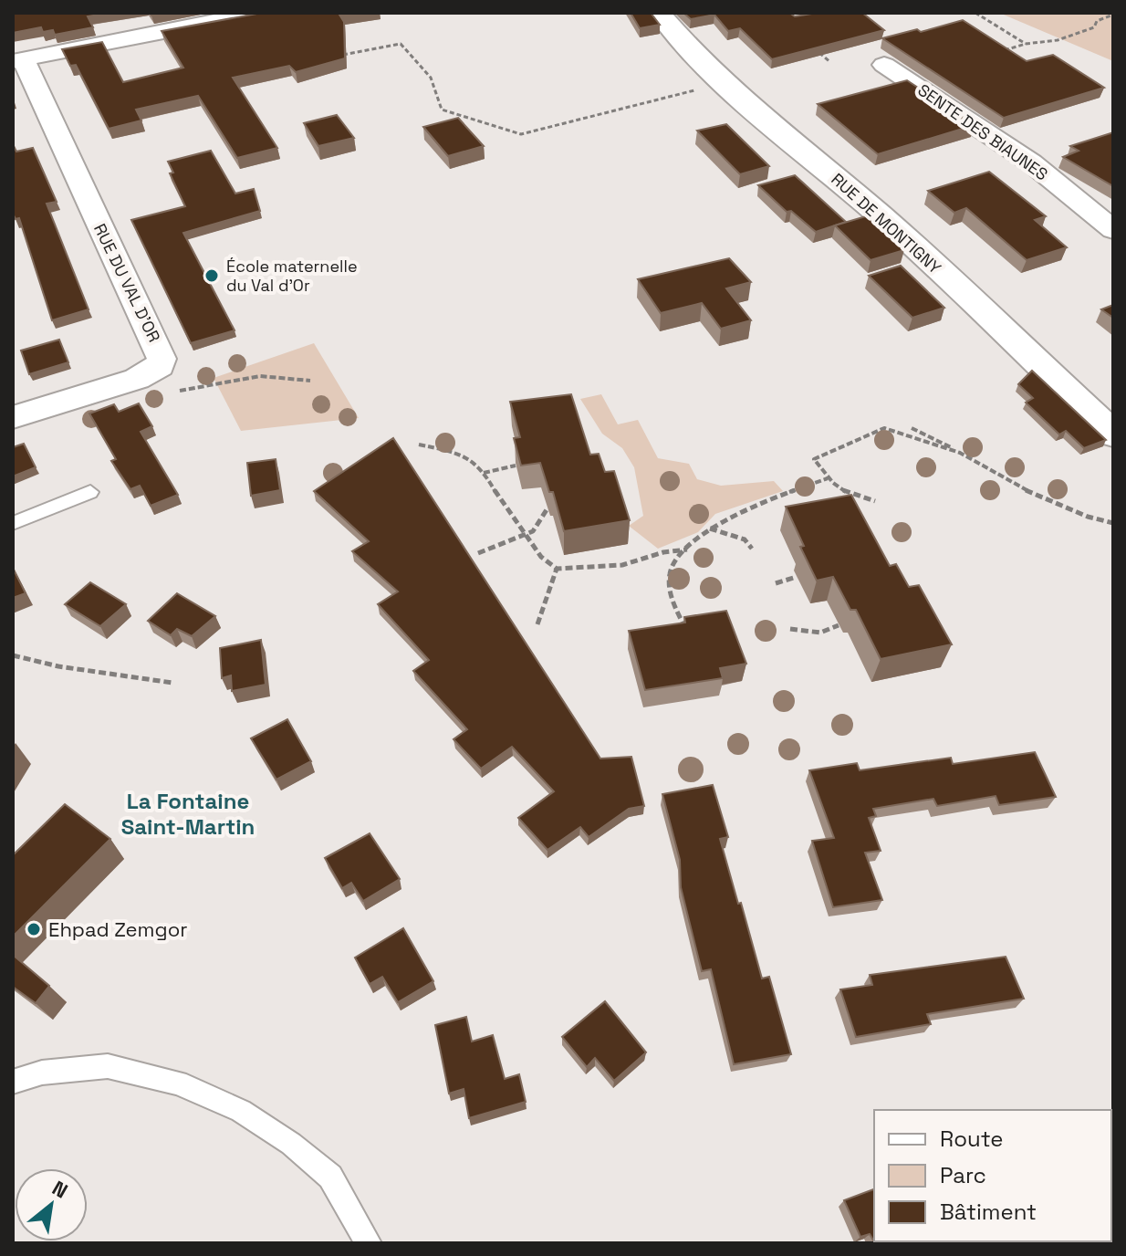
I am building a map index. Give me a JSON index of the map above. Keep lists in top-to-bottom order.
{
  "streets": {
    "street": ["SENTE DES BIAUNES", "RUE DE MONTIGNY", "RUE DU VAL D'OR"]
  },
  "districts": ["La Fontaine Saint-Martin"],
  "places": ["École maternelle du Val d'Or", "Ehpad Zemgor"],
  "legend": ["Route", "Parc", "Bâtiment"],
  "north": "top right"
}
